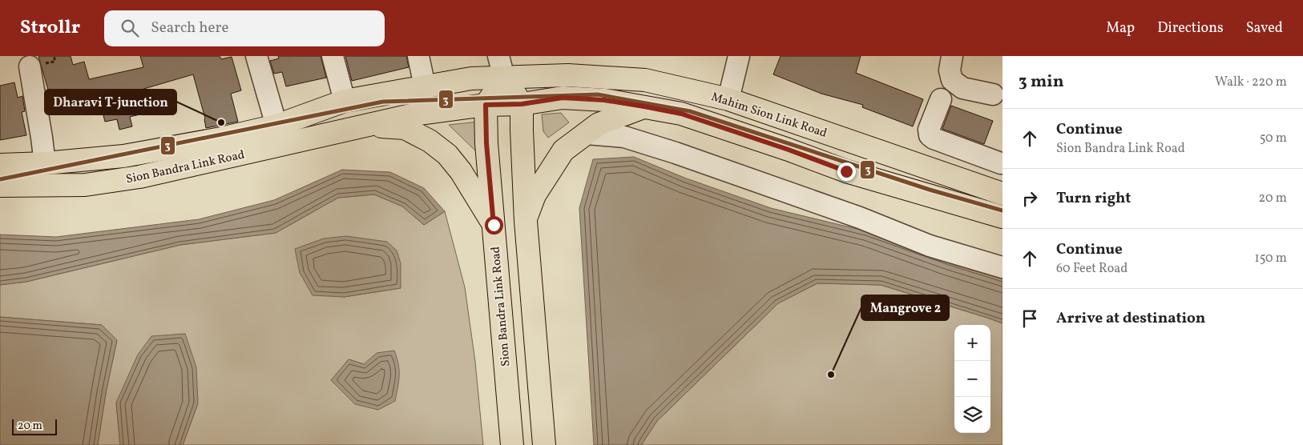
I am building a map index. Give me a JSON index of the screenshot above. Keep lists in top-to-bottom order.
{
  "streets": {
    "main road": ["Mahim Sion Link Road", "Sion Bandra Link Road"]
  },
  "crossings": [
    ["Mahim Sion Link Road", "Sion Bandra Link Road"]
  ],
  "places": ["Dharavi T-junction", "Mangrove 2"],
  "lines": ["metro line 3"],
  "scale_bar": "20 m",
  "page": {
    "header": "Strollr",
    "search": "Search here",
    "nav": ["Map", "Directions", "Saved"],
    "heading": ["3 min", "Walk · 220 m"],
    "list": [
      ["Continue", "Sion Bandra Link Road", "50 m"],
      ["Turn right", "20 m"],
      ["Continue", "60 Feet Road", "150 m"],
      "Arrive at destination"
    ],
    "map_buttons": ["+", "−"],
    "scale": "20 m"
  }
}
